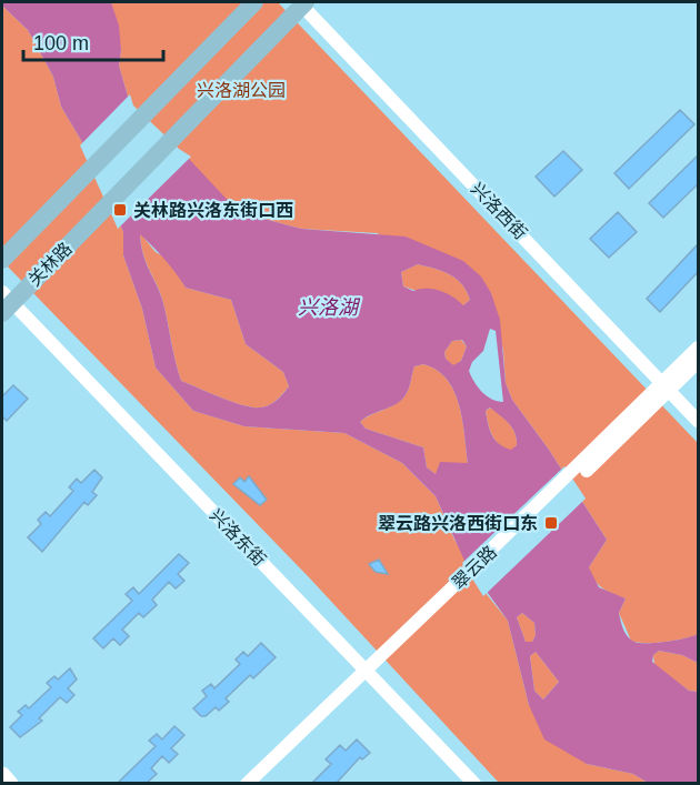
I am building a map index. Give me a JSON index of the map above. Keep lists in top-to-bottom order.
{
  "streets": {
    "main road": ["关林路"],
    "street": ["兴洛西街", "兴洛东街", "翠云路"]
  },
  "crossings": [
    ["兴洛西街", "关林路"],
    ["兴洛西街", "翠云路"],
    ["关林路", "兴洛东街"],
    ["兴洛东街", "翠云路"]
  ],
  "water": ["兴洛湖"],
  "parks": ["兴洛湖公园"],
  "places": {
    "transit": ["关林路兴洛东街口西", "翠云路兴洛西街口东"]
  },
  "scale_bar": "100 m"
}
